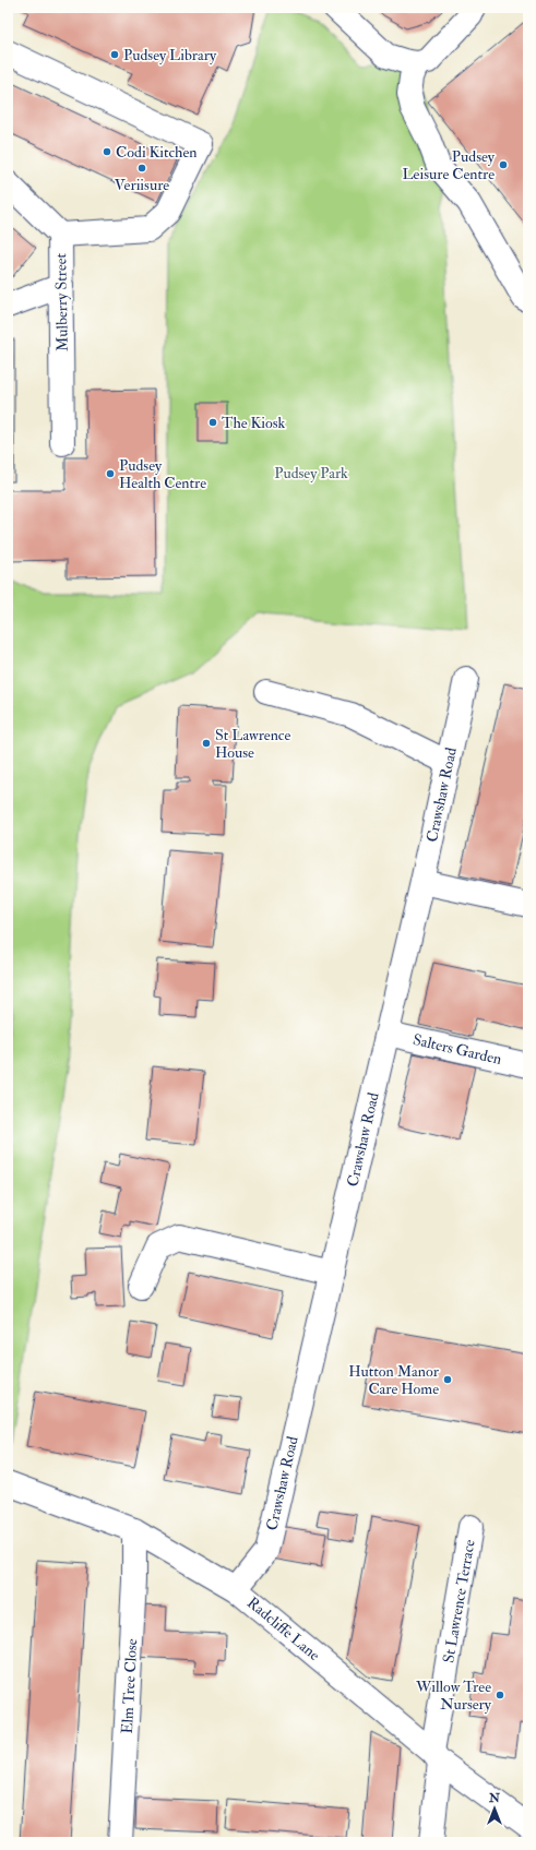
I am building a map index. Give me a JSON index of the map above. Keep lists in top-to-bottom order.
{
  "streets": {
    "street": [
      "Mulberry Street",
      "Crawshaw Road",
      "Salters Garden",
      "St Lawrence Terrace",
      "Radcliffe Lane",
      "Elm Tree Close"
    ]
  },
  "crossings": [
    ["Crawshaw Road", "Salters Garden"],
    ["Crawshaw Road", "Radcliffe Lane"],
    ["St Lawrence Terrace", "Radcliffe Lane"],
    ["Radcliffe Lane", "Elm Tree Close"]
  ],
  "parks": ["Pudsey Park"],
  "places": [
    "Pudsey Library",
    "Codi Kitchen",
    "Pudsey Leisure Centre",
    "Veriisure",
    "The Kiosk",
    "Pudsey Health Centre",
    "St Lawrence House",
    "Hutton Manor Care Home",
    "Willow Tree Nursery"
  ],
  "north": "top"
}
